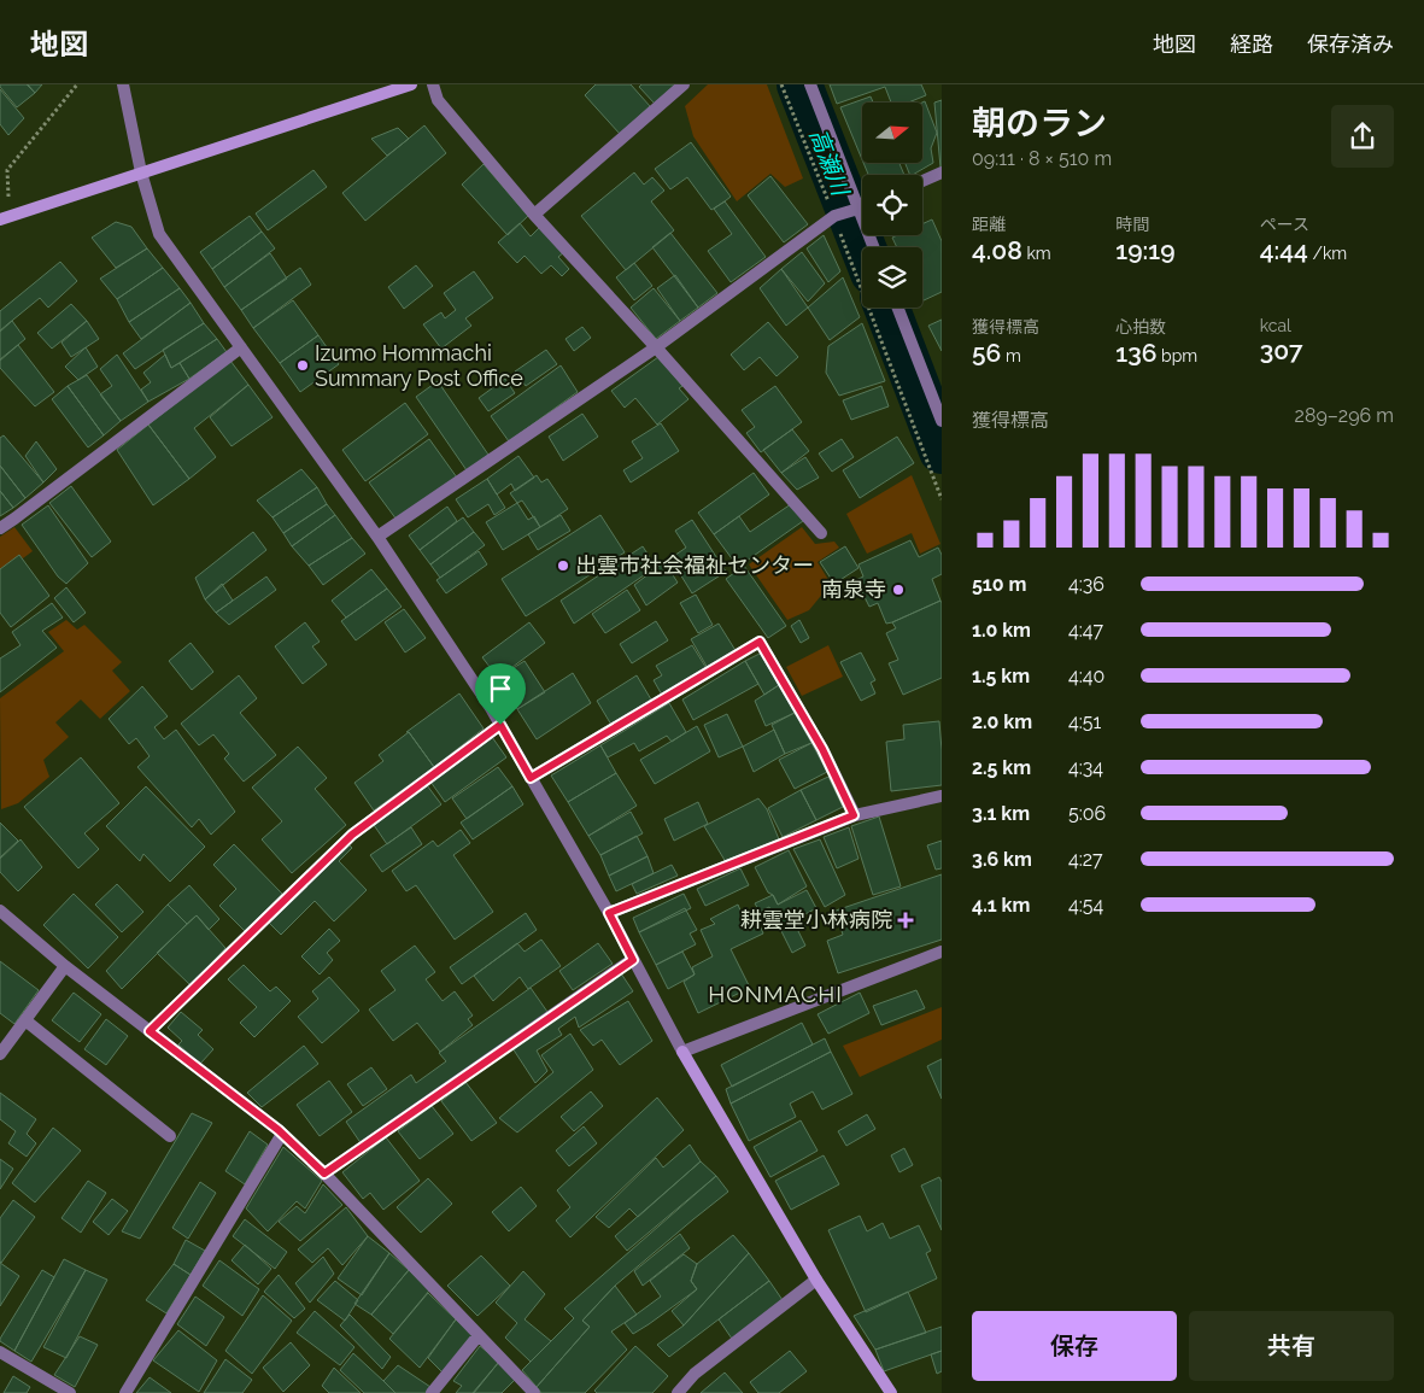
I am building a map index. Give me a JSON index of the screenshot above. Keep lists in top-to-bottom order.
{
  "districts": ["HONMACHI"],
  "water": ["高瀬川"],
  "places": {
    "other": ["Izumo Hommachi Summary Post Office", "出雲市社会福祉センター", "南泉寺"],
    "health": ["耕雲堂小林病院"]
  },
  "north": "right",
  "page": {
    "header": "地図",
    "nav": ["地図", "経路", "保存済み"],
    "heading": ["朝のラン", "09:11 · 8 × 510 m"],
    "stats": [
      ["距離", "4.08 km"],
      ["時間", "19:19"],
      ["ペース", "4:44 /km"],
      ["獲得標高", "56 m"],
      ["心拍数", "136 bpm"],
      ["kcal", "307"]
    ],
    "chart": ["獲得標高", "289–296 m"],
    "list": [
      {
        "name": "510 m",
        "note": "4:36"
      },
      {
        "name": "1.0 km",
        "note": "4:47"
      },
      {
        "name": "1.5 km",
        "note": "4:40"
      },
      {
        "name": "2.0 km",
        "note": "4:51"
      },
      {
        "name": "2.5 km",
        "note": "4:34"
      },
      {
        "name": "3.1 km",
        "note": "5:06"
      },
      {
        "name": "3.6 km",
        "note": "4:27"
      },
      {
        "name": "4.1 km",
        "note": "4:54"
      }
    ],
    "buttons": ["保存", "共有"]
  }
}
